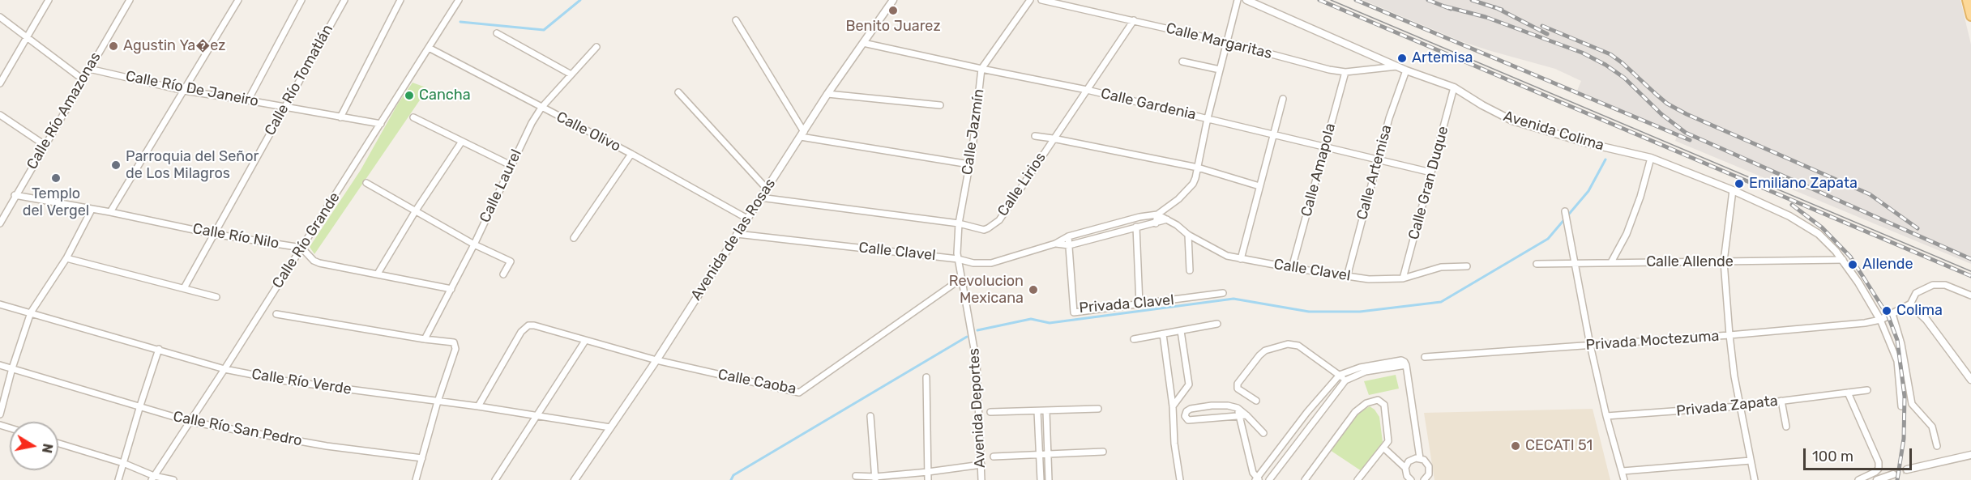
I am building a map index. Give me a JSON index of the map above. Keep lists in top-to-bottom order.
{
  "streets": {
    "street": [
      "Calle Margaritas",
      "Calle Río Tomatlán",
      "Calle Río De Janeiro",
      "Calle Gardenia",
      "Calle Río Amazonas",
      "Avenida Colima",
      "Calle Olivo",
      "Calle Jazmín",
      "Calle Amapola",
      "Calle Artemisa",
      "Calle Gran Duque",
      "Calle Lirios",
      "Calle Laurel",
      "Calle Río Nilo",
      "Avenida de las Rosas",
      "Calle Río Grande",
      "Calle Clavel",
      "Calle Allende",
      "Privada Clavel",
      "Privada Moctezuma",
      "Calle Río Verde",
      "Calle Caoba",
      "Privada Zapata",
      "Avenida Deportes",
      "Calle Río San Pedro"
    ]
  },
  "crossings": [
    ["Calle Margaritas", "Avenida Colima"],
    ["Calle Margaritas", "Calle Amapola"],
    ["Calle Margaritas", "Calle Lirios"],
    ["Calle Río Tomatlán", "Calle Río De Janeiro"],
    ["Calle Río Tomatlán", "Calle Río Nilo"],
    ["Calle Río De Janeiro", "Calle Río Amazonas"],
    ["Calle Río De Janeiro", "Calle Río Grande"],
    ["Calle Gardenia", "Calle Jazmín"],
    ["Calle Gardenia", "Calle Amapola"],
    ["Calle Gardenia", "Calle Artemisa"],
    ["Calle Gardenia", "Calle Gran Duque"],
    ["Calle Gardenia", "Calle Lirios"],
    ["Calle Gardenia", "Avenida de las Rosas"],
    ["Calle Río Amazonas", "Calle Río Nilo"],
    ["Avenida Colima", "Calle Artemisa"],
    ["Avenida Colima", "Calle Gran Duque"],
    ["Avenida Colima", "Calle Allende"],
    ["Avenida Colima", "Privada Moctezuma"],
    ["Calle Olivo", "Calle Laurel"],
    ["Calle Olivo", "Avenida de las Rosas"],
    ["Calle Olivo", "Calle Río Grande"],
    ["Calle Jazmín", "Calle Lirios"],
    ["Calle Jazmín", "Calle Clavel"],
    ["Calle Jazmín", "Calle Caoba"],
    ["Calle Jazmín", "Avenida Deportes"],
    ["Calle Amapola", "Calle Clavel"],
    ["Calle Artemisa", "Calle Clavel"],
    ["Calle Gran Duque", "Calle Clavel"],
    ["Calle Lirios", "Avenida de las Rosas"],
    ["Calle Río Nilo", "Calle Río Grande"],
    ["Avenida de las Rosas", "Calle Clavel"],
    ["Avenida de las Rosas", "Calle Río Verde"],
    ["Avenida de las Rosas", "Calle Caoba"],
    ["Calle Río Grande", "Calle Río Verde"],
    ["Calle Río Grande", "Calle Río San Pedro"],
    ["Calle Clavel", "Privada Clavel"],
    ["Calle Río Verde", "Calle Caoba"],
    ["Calle Caoba", "Avenida Deportes"]
  ],
  "places": [
    "Benito Juarez",
    "Agustin Ya�ez",
    "Artemisa",
    "Cancha",
    "Parroquia del Señor de Los Milagros",
    "Templo del Vergel",
    "Emiliano Zapata",
    "Allende",
    "Revolucion Mexicana",
    "Colima",
    "CECATI 51"
  ],
  "scale_bar": "100 m",
  "north": "right"
}
